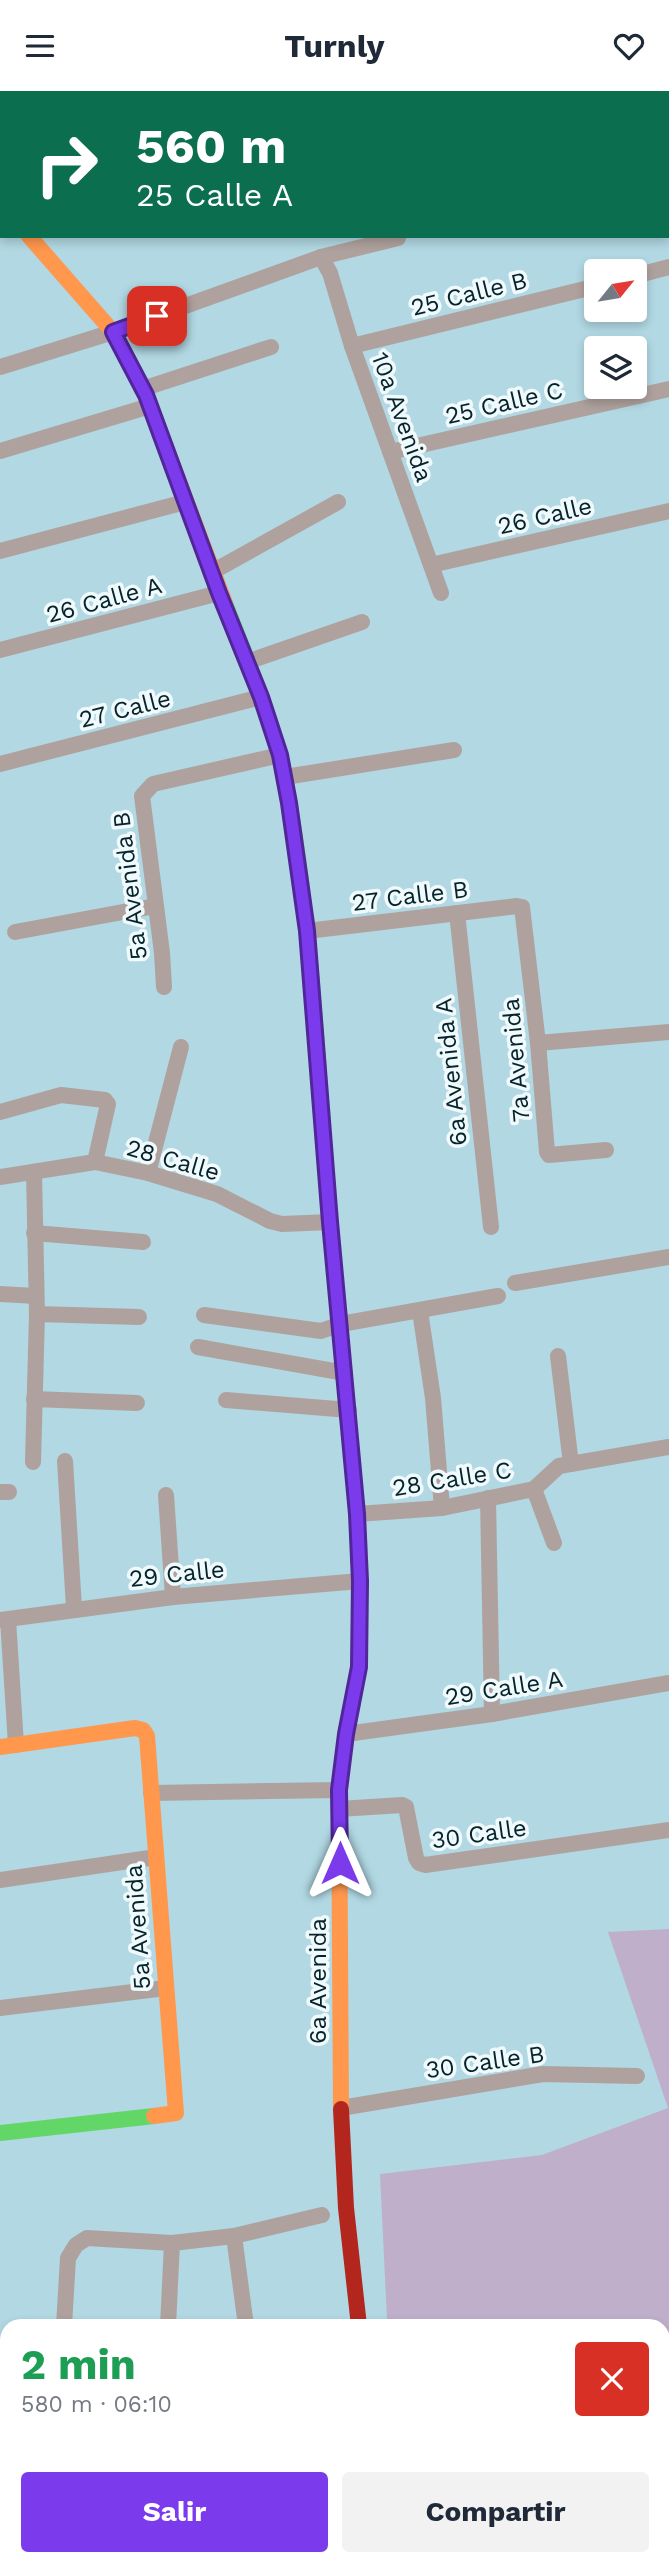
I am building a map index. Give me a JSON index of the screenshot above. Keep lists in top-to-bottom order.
{
  "streets": {
    "street": [
      "25 Calle B",
      "25 Calle C",
      "10a Avenida",
      "26 Calle",
      "26 Calle A",
      "27 Calle",
      "5a Avenida B",
      "27 Calle B",
      "7a Avenida",
      "6a Avenida A",
      "28 Calle",
      "28 Calle C",
      "29 Calle",
      "29 Calle A",
      "30 Calle",
      "5a Avenida",
      "6a Avenida",
      "30 Calle B"
    ]
  },
  "crossings": [
    ["25 Calle B", "10a Avenida"],
    ["25 Calle C", "10a Avenida"],
    ["10a Avenida", "26 Calle"],
    ["26 Calle A", "6a Avenida"],
    ["27 Calle", "6a Avenida"],
    ["5a Avenida B", "6a Avenida"],
    ["27 Calle B", "7a Avenida"],
    ["27 Calle B", "6a Avenida A"],
    ["27 Calle B", "6a Avenida"],
    ["28 Calle", "6a Avenida"],
    ["28 Calle C", "6a Avenida"],
    ["29 Calle", "6a Avenida"],
    ["29 Calle A", "6a Avenida"],
    ["30 Calle", "6a Avenida"],
    ["6a Avenida", "30 Calle B"]
  ],
  "north": "top right",
  "page": {
    "header": "Turnly",
    "turn": ["560 m", "25 Calle A"],
    "heading": ["2 min", "580 m · 06:10"],
    "buttons": ["Salir", "Compartir"]
  }
}
